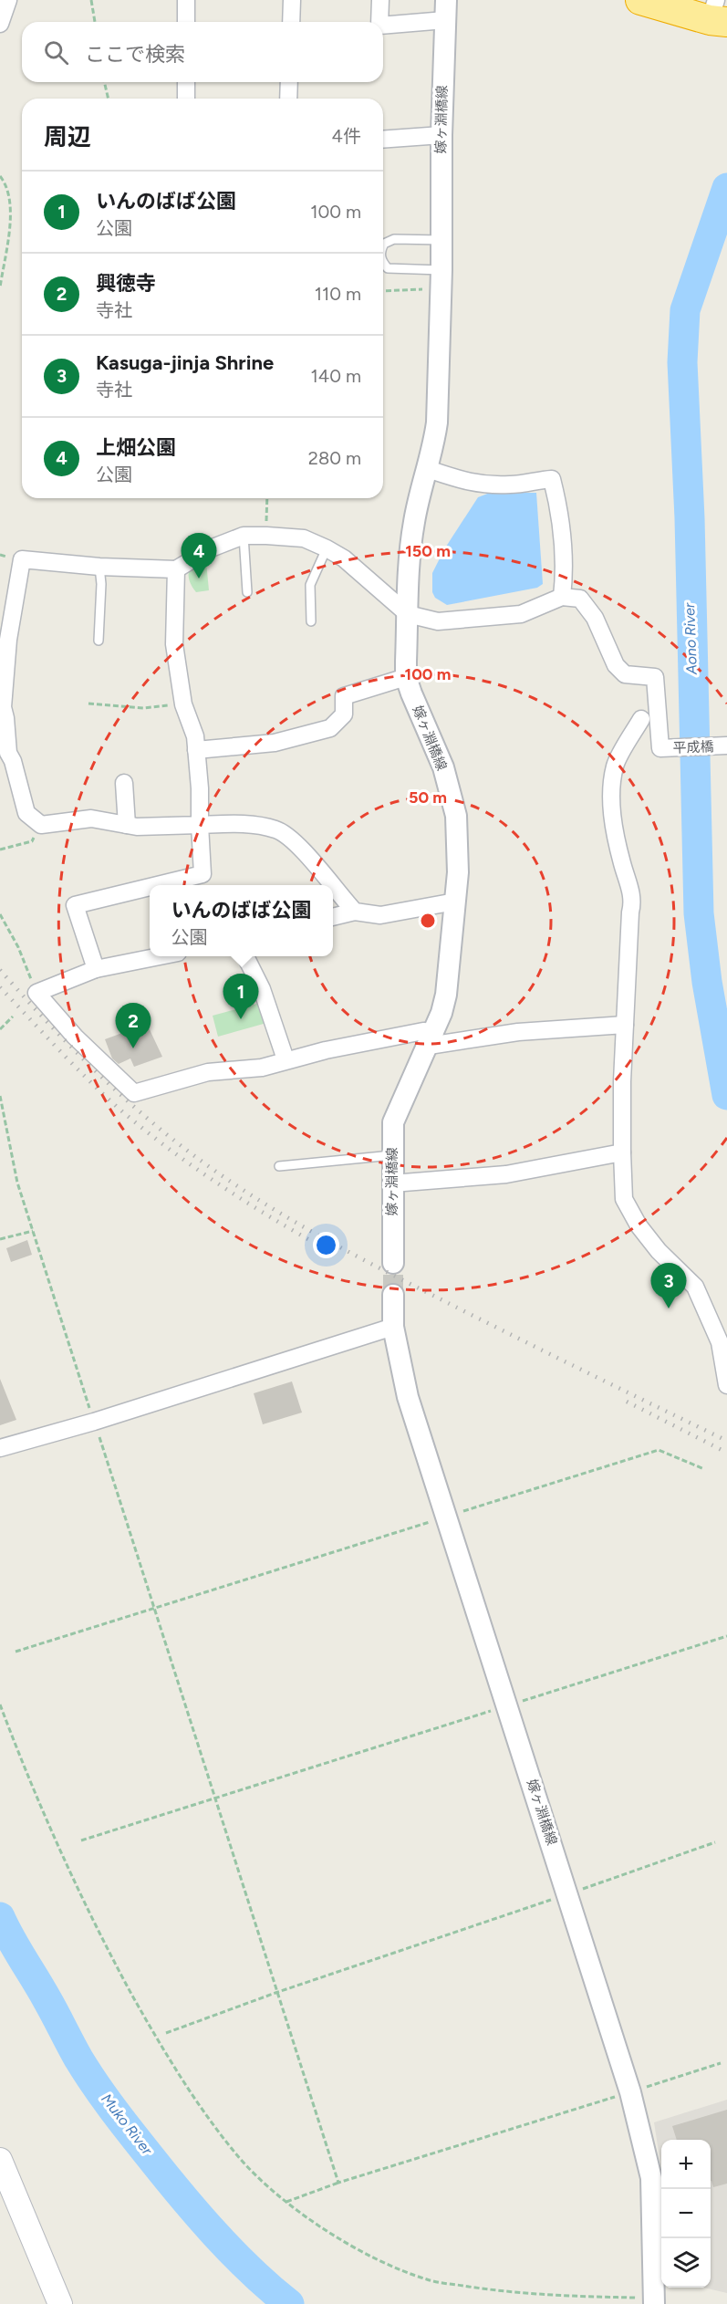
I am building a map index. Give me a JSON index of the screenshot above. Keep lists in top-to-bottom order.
{
  "streets": {
    "street": ["嫁ヶ淵橋線", "平成橋"]
  },
  "water": ["Aono River", "Muko River"],
  "page": {
    "search": "ここで検索",
    "heading": ["周辺", "4件"],
    "list": [
      {
        "mark": "1",
        "name": "いんのばば公園",
        "note": "公園",
        "value": "100 m"
      },
      {
        "mark": "2",
        "name": "興徳寺",
        "note": "寺社",
        "value": "110 m"
      },
      {
        "mark": "3",
        "name": "Kasuga-jinja Shrine",
        "note": "寺社",
        "value": "140 m"
      },
      {
        "mark": "4",
        "name": "上畑公園",
        "note": "公園",
        "value": "280 m"
      }
    ],
    "pins": [
      "4",
      "1",
      "2",
      "3"
    ],
    "popup": ["いんのばば公園", "公園"],
    "map_buttons": ["+", "−"]
  },
  "rings": ["150 m", "100 m", "50 m"]
}
